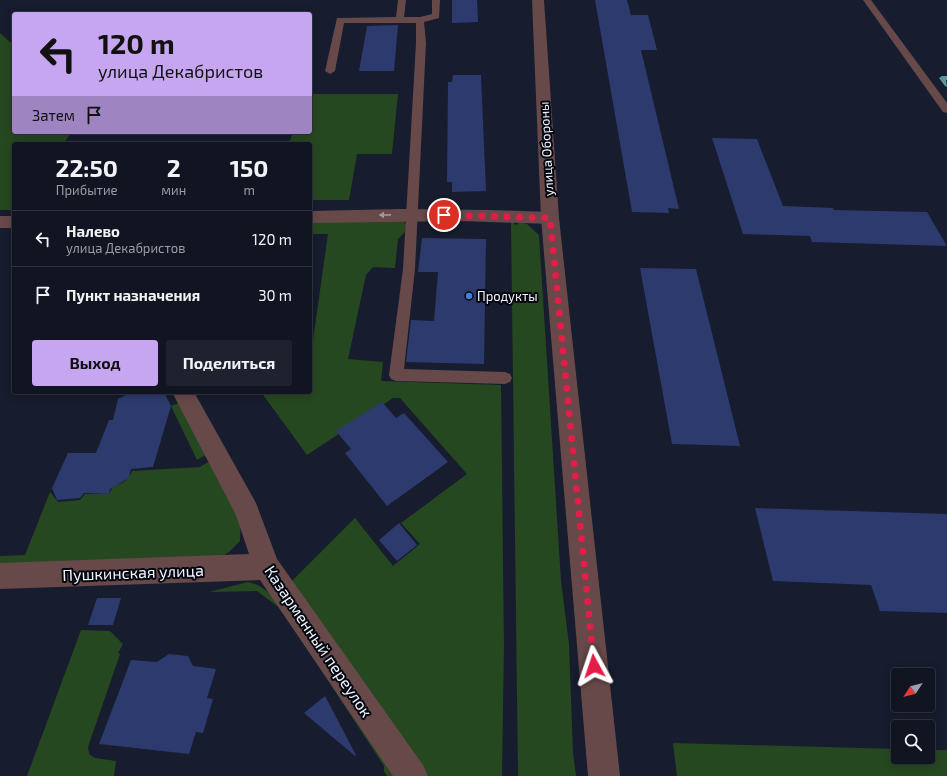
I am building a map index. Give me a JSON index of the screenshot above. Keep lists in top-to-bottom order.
{
  "streets": {
    "street": ["улица Обороны", "Пушкинская улица", "Казарменный переулок"]
  },
  "crossings": [
    ["Пушкинская улица", "Казарменный переулок"]
  ],
  "places": ["Продукты"],
  "north": "bottom left",
  "page": {
    "turn": ["120 m", "улица Декабристов"],
    "then": "Затем",
    "eta": [
      "22:50",
      "Прибытие",
      "2",
      "мин",
      "150",
      "m"
    ],
    "list": [
      {
        "name": "Налево",
        "note": "улица Декабристов",
        "value": "120 m"
      },
      {
        "name": "Пункт назначения",
        "value": "30 m"
      }
    ],
    "buttons": ["Выход", "Поделиться"]
  }
}
